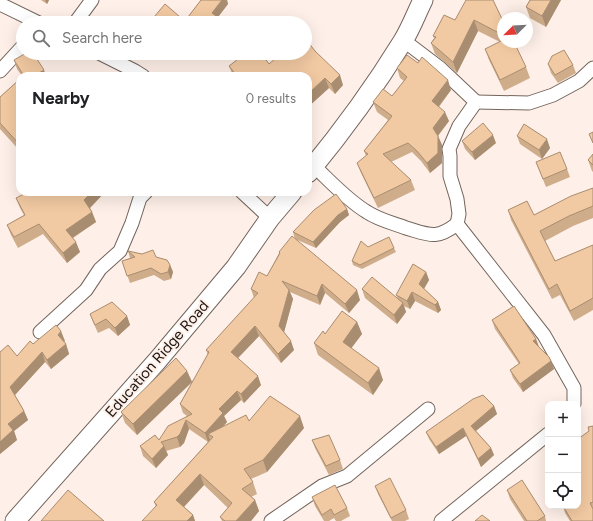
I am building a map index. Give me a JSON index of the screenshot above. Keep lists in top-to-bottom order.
{
  "streets": {
    "main road": ["Education Ridge Road"]
  },
  "north": "bottom left",
  "page": {
    "search": "Search here",
    "heading": ["Nearby", "0 results"],
    "map_buttons": ["+", "−"]
  }
}
